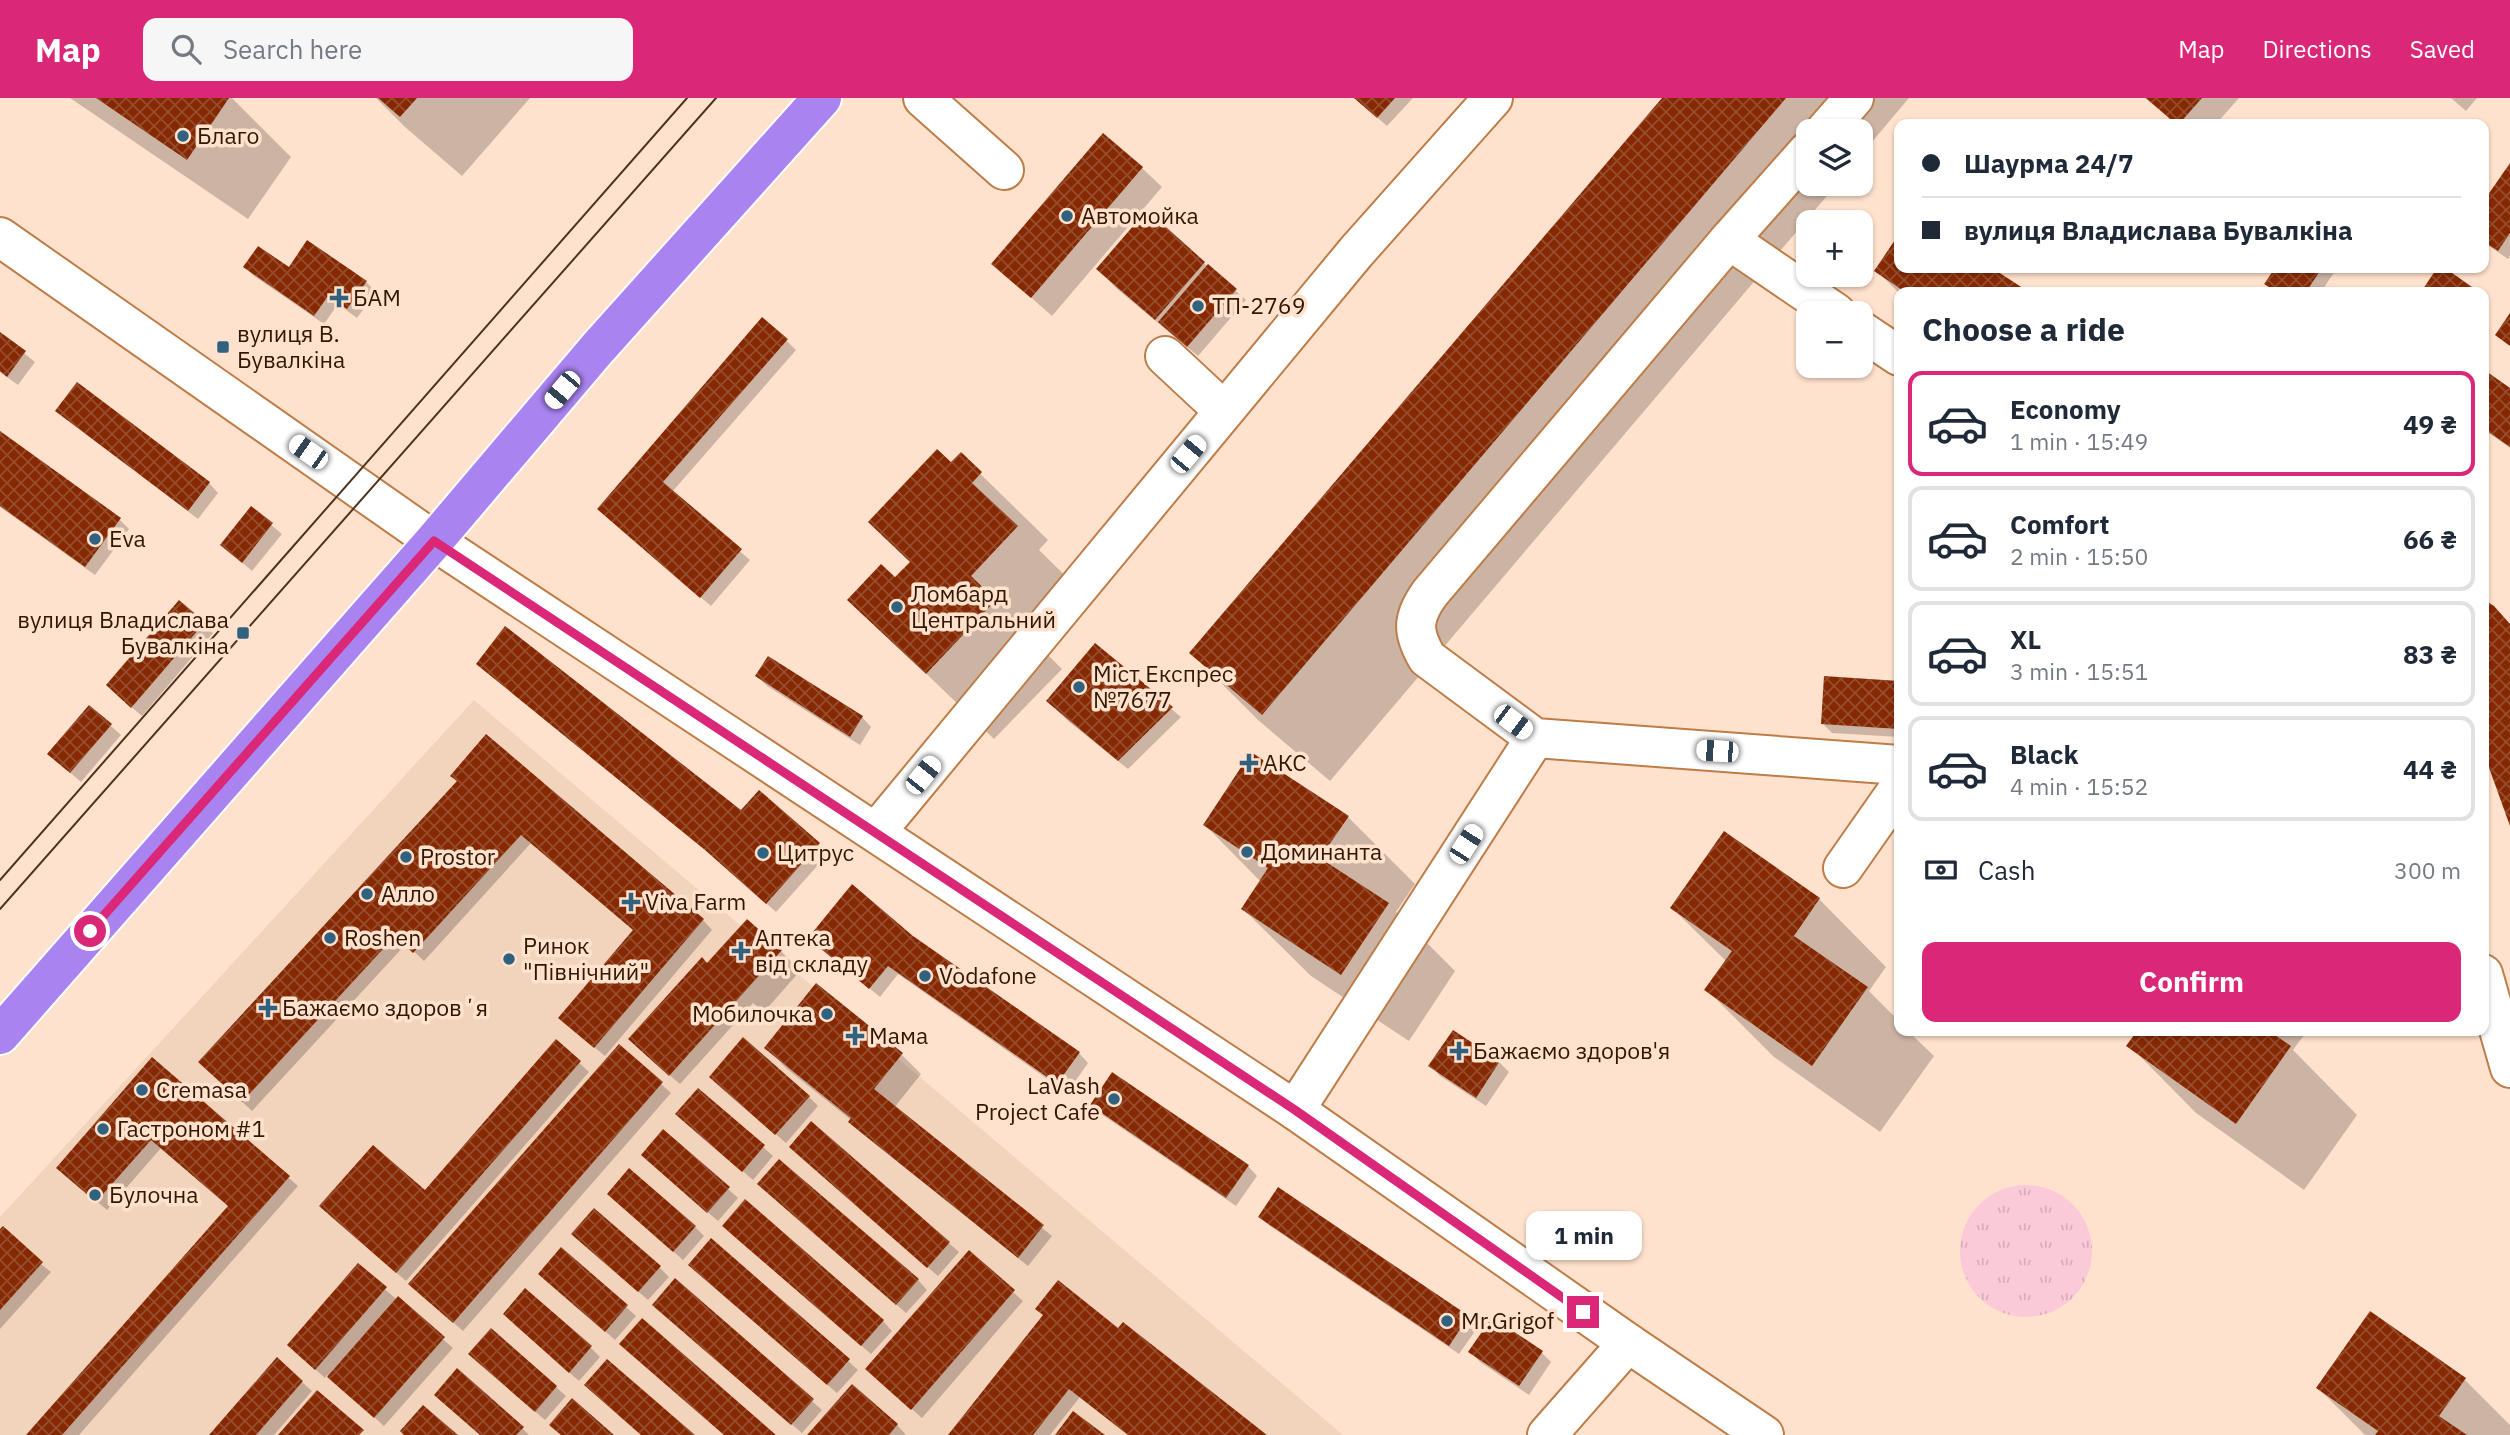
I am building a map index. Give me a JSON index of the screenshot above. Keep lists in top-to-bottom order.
{
  "places": {
    "other": [
      "Благо",
      "Автомойка",
      "ТП-2769",
      "Eva",
      "Ломбард Центральний",
      "Міст Експрес №7677",
      "Доминанта",
      "Цитрус",
      "Prostor",
      "Алло",
      "Roshen",
      "Ринок \"Північний\"",
      "Vodafone",
      "Мобилочка",
      "Cremasa",
      "LaVash Project Cafe",
      "Гастроном #1",
      "Булочна",
      "Mr.Grigof"
    ],
    "health": [
      "БАМ",
      "АКС",
      "Viva Farm",
      "Аптека від складу",
      "Бажаємо здоровʼя",
      "Мама",
      "Бажаємо здоров'я"
    ],
    "transit": ["вулиця В. Бувалкіна", "вулиця Владислава Бувалкіна"]
  },
  "page": {
    "header": "Map",
    "search": "Search here",
    "nav": ["Map", "Directions", "Saved"],
    "map_buttons": ["+", "−"],
    "banner": ["Шаурма 24/7", "вулиця Владислава Бувалкіна"],
    "heading": "Choose a ride",
    "list": [
      {
        "name": "Economy",
        "note": "1 min · 15:49",
        "value": "49 ₴"
      },
      {
        "name": "Comfort",
        "note": "2 min · 15:50",
        "value": "66 ₴"
      },
      {
        "name": "XL",
        "note": "3 min · 15:51",
        "value": "83 ₴"
      },
      {
        "name": "Black",
        "note": "4 min · 15:52",
        "value": "44 ₴"
      }
    ],
    "pay": ["Cash", "300 m"],
    "buttons": "Confirm",
    "bubble": "1 min"
  }
}
